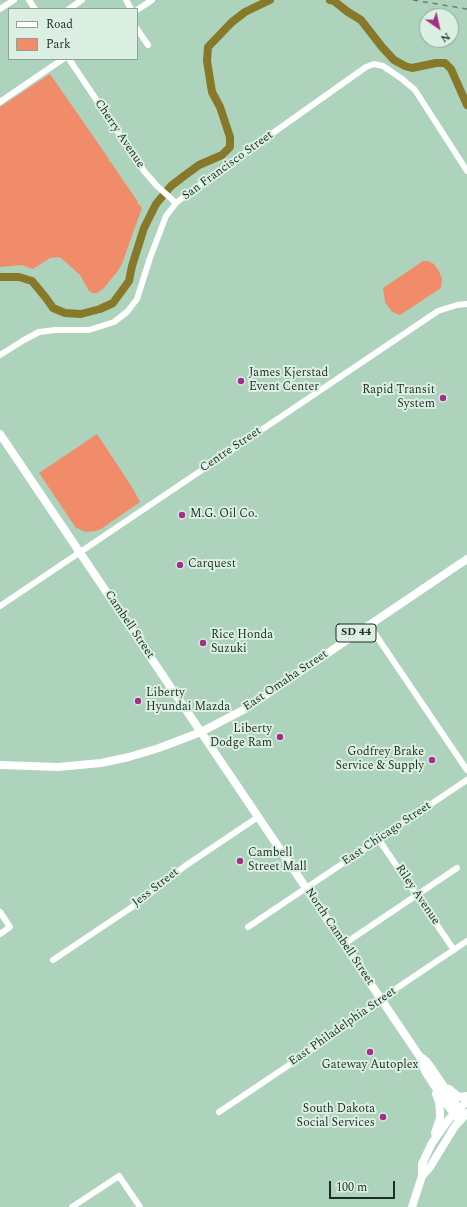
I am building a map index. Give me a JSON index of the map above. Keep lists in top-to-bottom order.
{
  "streets": {
    "main road": [
      "Cambell Street",
      "SD 44",
      "East Omaha Street",
      "North Cambell Street"
    ],
    "street": [
      "Cherry Avenue",
      "San Francisco Street",
      "Centre Street",
      "East Chicago Street",
      "Jess Street",
      "Riley Avenue",
      "East Philadelphia Street"
    ]
  },
  "crossings": [
    ["Cherry Avenue", "San Francisco Street"],
    ["Centre Street", "Cambell Street"],
    ["Cambell Street", "SD 44"],
    ["Cambell Street", "East Omaha Street"],
    ["Cambell Street", "Jess Street"],
    ["Cambell Street", "North Cambell Street"],
    ["SD 44", "East Omaha Street"],
    ["East Chicago Street", "Riley Avenue"],
    ["East Chicago Street", "North Cambell Street"],
    ["Jess Street", "North Cambell Street"],
    ["Riley Avenue", "East Philadelphia Street"],
    ["North Cambell Street", "East Philadelphia Street"]
  ],
  "places": [
    "James Kjerstad Event Center",
    "Rapid Transit System",
    "M.G. Oil Co.",
    "Carquest",
    "Rice Honda Suzuki",
    "Liberty Hyundai Mazda",
    "Liberty Dodge Ram",
    "Godfrey Brake Service & Supply",
    "Cambell Street Mall",
    "Gateway Autoplex",
    "South Dakota Social Services"
  ],
  "legend": ["Road", "Park"],
  "scale_bar": "100 m",
  "north": "bottom right"
}
